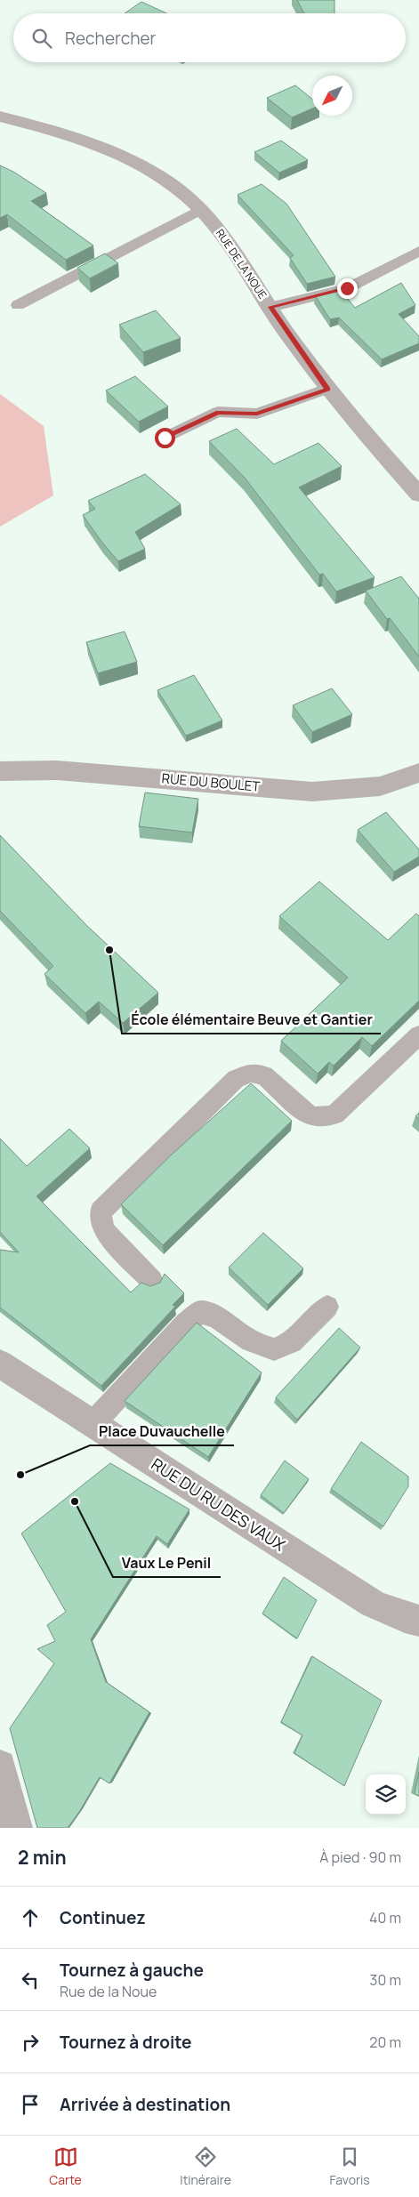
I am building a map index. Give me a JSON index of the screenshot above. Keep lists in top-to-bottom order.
{
  "streets": {
    "street": ["RUE DE LA NOUE", "RUE DU BOULET", "RUE DU RU DES VAUX"]
  },
  "places": ["École élémentaire Beuve et Gantier", "Place Duvauchelle", "Vaux Le Penil"],
  "north": "bottom left",
  "page": {
    "search": "Rechercher",
    "heading": ["2 min", "À pied · 90 m"],
    "list": [
      ["Continuez", "40 m"],
      ["Tournez à gauche", "Rue de la Noue", "30 m"],
      ["Tournez à droite", "20 m"],
      "Arrivée à destination"
    ],
    "nav": ["Carte", "Itinéraire", "Favoris"]
  }
}
